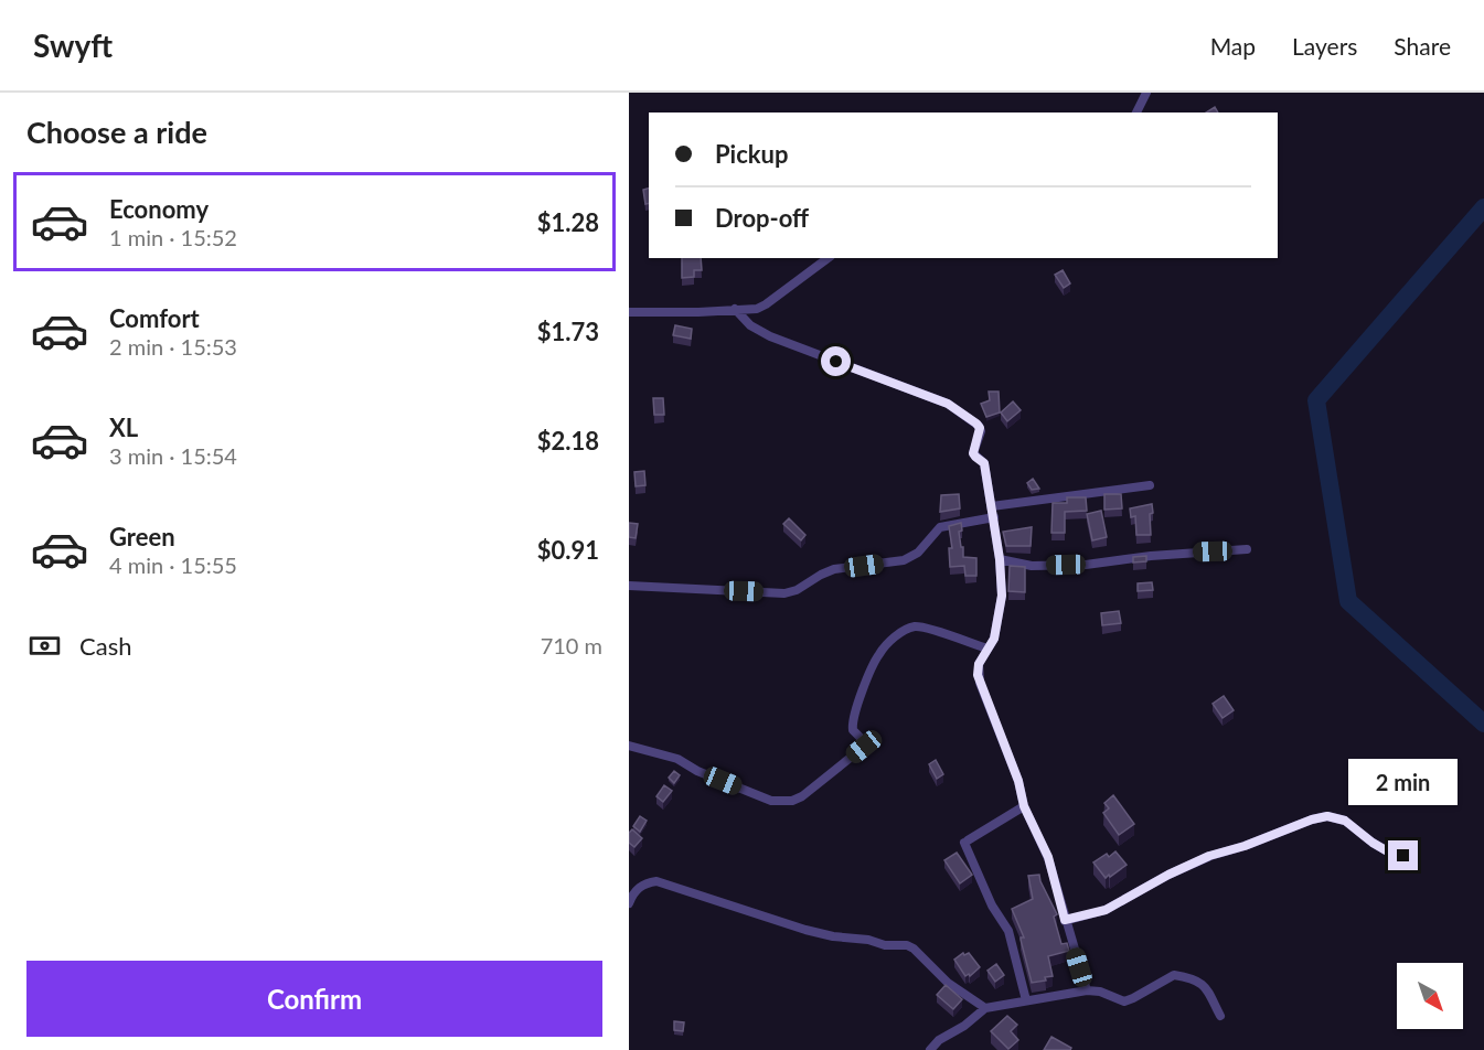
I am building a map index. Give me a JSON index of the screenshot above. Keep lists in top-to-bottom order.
{
  "north": "bottom right",
  "page": {
    "header": "Swyft",
    "nav": ["Map", "Layers", "Share"],
    "heading": "Choose a ride",
    "banner": ["Pickup", "Drop-off"],
    "list": [
      {
        "name": "Economy",
        "note": "1 min · 15:52",
        "value": "$1.28"
      },
      {
        "name": "Comfort",
        "note": "2 min · 15:53",
        "value": "$1.73"
      },
      {
        "name": "XL",
        "note": "3 min · 15:54",
        "value": "$2.18"
      },
      {
        "name": "Green",
        "note": "4 min · 15:55",
        "value": "$0.91"
      }
    ],
    "pay": ["Cash", "710 m"],
    "bubble": "2 min",
    "buttons": "Confirm"
  }
}
